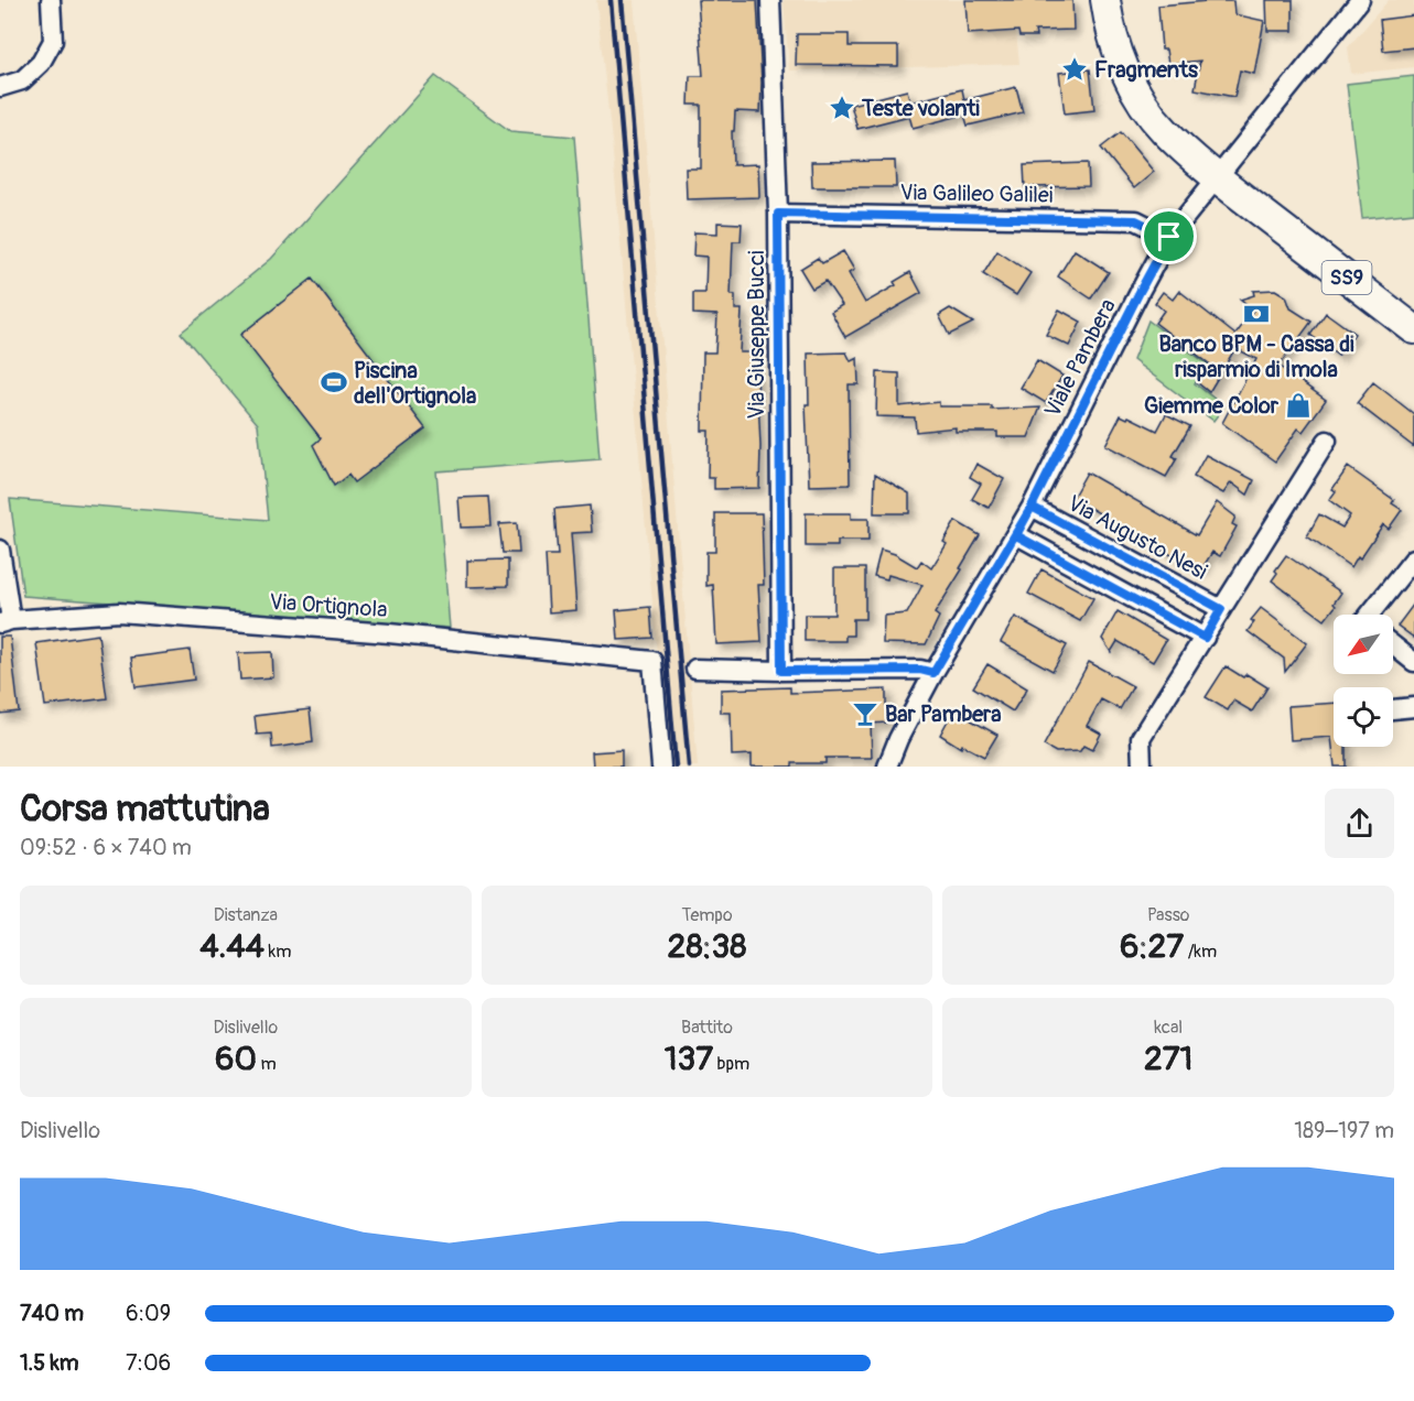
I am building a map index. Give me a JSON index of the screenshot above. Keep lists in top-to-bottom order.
{
  "streets": {
    "main road": ["SS9"],
    "street": [
      "Via Galileo Galilei",
      "Via Giuseppe Bucci",
      "Viale Pambera",
      "Via Augusto Nesi",
      "Via Ortignola"
    ]
  },
  "crossings": [
    ["Via Galileo Galilei", "Via Giuseppe Bucci"],
    ["Via Galileo Galilei", "Viale Pambera"],
    ["SS9", "Viale Pambera"],
    ["Viale Pambera", "Via Augusto Nesi"]
  ],
  "places": {
    "place": ["Fragments", "Teste volanti"],
    "bank": ["Banco BPM - Cassa di risparmio di Imola"],
    "sports": ["Piscina dell'Ortignola"],
    "shop": ["Giemme Color"],
    "bar": ["Bar Pambera"]
  },
  "north": "bottom left",
  "page": {
    "heading": ["Corsa mattutina", "09:52 · 6 × 740 m"],
    "stats": [
      ["Distanza", "4.44 km"],
      ["Tempo", "28:38"],
      ["Passo", "6:27 /km"],
      ["Dislivello", "60 m"],
      ["Battito", "137 bpm"],
      ["kcal", "271"]
    ],
    "chart": ["Dislivello", "189–197 m"],
    "list": [
      {
        "name": "740 m",
        "note": "6:09"
      },
      {
        "name": "1.5 km",
        "note": "7:06"
      }
    ]
  }
}
